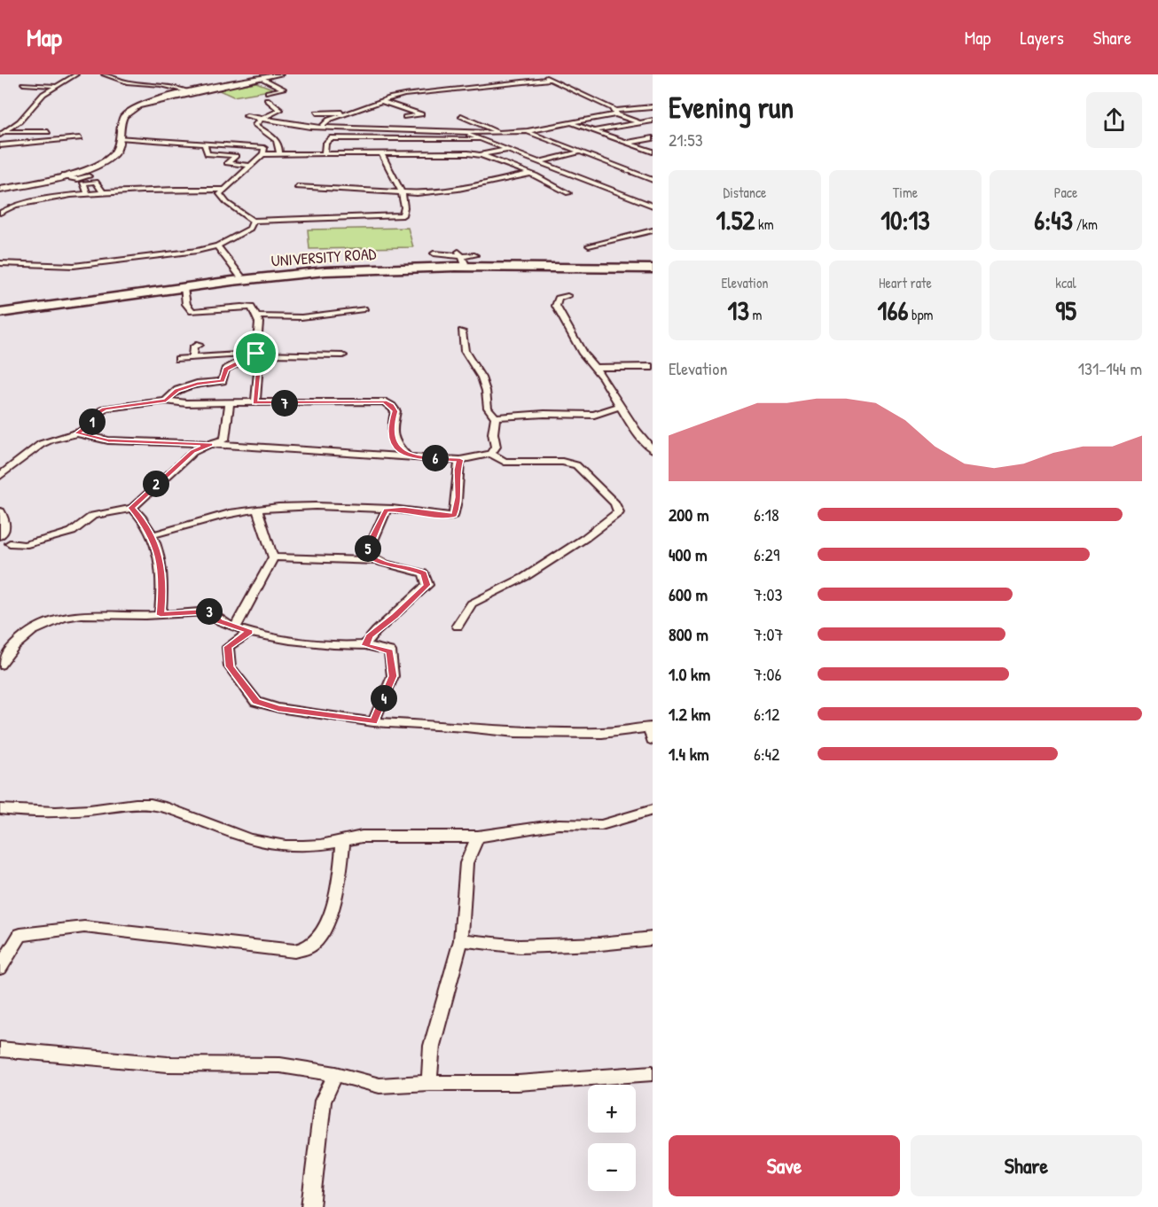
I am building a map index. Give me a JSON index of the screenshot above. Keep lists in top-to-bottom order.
{
  "streets": {
    "highway": ["UNIVERSITY ROAD"]
  },
  "page": {
    "header": "Map",
    "nav": ["Map", "Layers", "Share"],
    "heading": ["Evening run", "21:53"],
    "stats": [
      ["Distance", "1.52 km"],
      ["Time", "10:13"],
      ["Pace", "6:43 /km"],
      ["Elevation", "13 m"],
      ["Heart rate", "166 bpm"],
      ["kcal", "95"]
    ],
    "chart": ["Elevation", "131–144 m"],
    "pins": [
      "7",
      "1",
      "6",
      "2",
      "5",
      "3",
      "4"
    ],
    "list": [
      {
        "name": "200 m",
        "note": "6:18"
      },
      {
        "name": "400 m",
        "note": "6:29"
      },
      {
        "name": "600 m",
        "note": "7:03"
      },
      {
        "name": "800 m",
        "note": "7:07"
      },
      {
        "name": "1.0 km",
        "note": "7:06"
      },
      {
        "name": "1.2 km",
        "note": "6:12"
      },
      {
        "name": "1.4 km",
        "note": "6:42"
      }
    ],
    "map_buttons": ["+", "−"],
    "buttons": ["Save", "Share"]
  }
}
